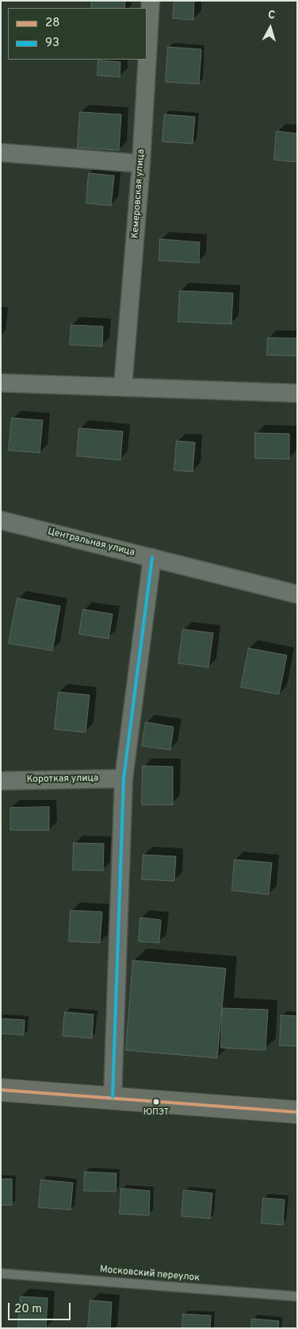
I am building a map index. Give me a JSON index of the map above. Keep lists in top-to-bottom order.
{
  "streets": {
    "street": ["Кемеровская улица", "Центральная улица", "Короткая улица"],
    "lane": ["Московский переулок"]
  },
  "places": ["ЮПЭТ"],
  "lines": ["transit line 93", "transit line 28"],
  "legend": ["28", "93"],
  "scale_bar": "20 m",
  "north": "top"
}
